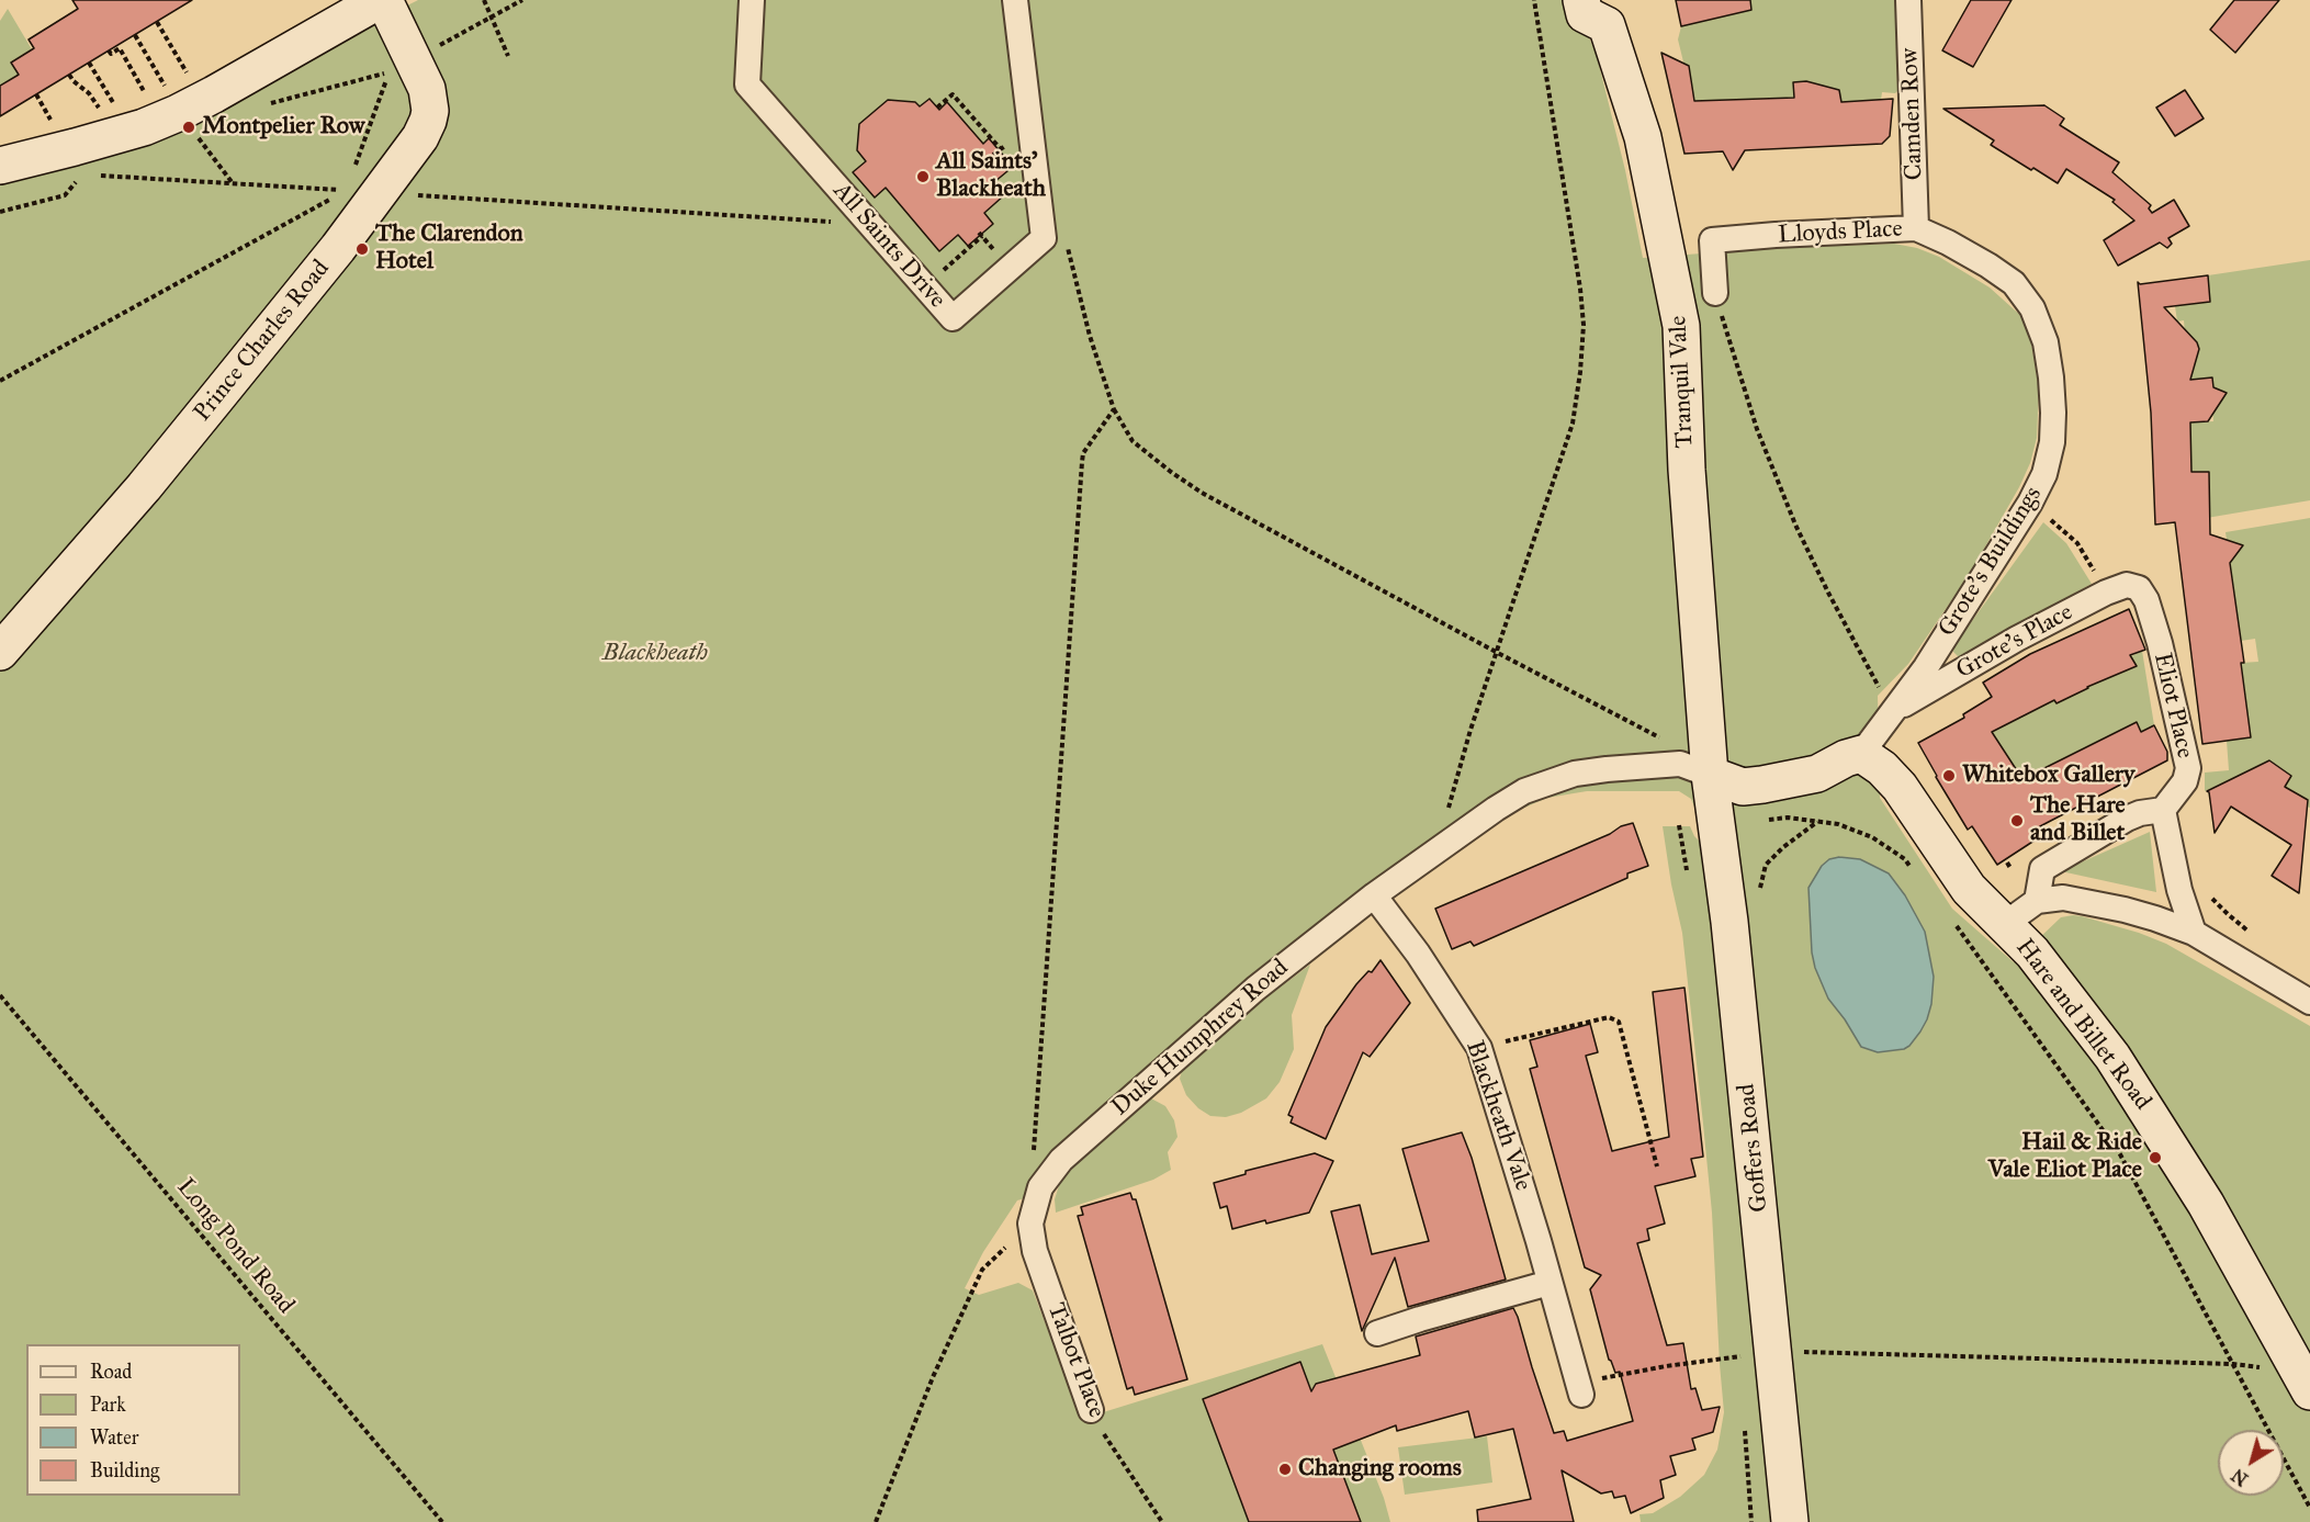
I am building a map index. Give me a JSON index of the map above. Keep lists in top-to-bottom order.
{
  "streets": {
    "street": [
      "Camden Row",
      "Lloyds Place",
      "All Saints Drive",
      "Prince Charles Road",
      "Tranquil Vale",
      "Grote's Buildings",
      "Grote's Place",
      "Eliot Place",
      "Hare and Billet Road",
      "Duke Humphrey Road",
      "Blackheath Vale",
      "Goffers Road",
      "Talbot Place"
    ],
    "path": ["Long Pond Road"]
  },
  "crossings": [
    ["Camden Row", "Lloyds Place"],
    ["Lloyds Place", "Grote's Buildings"],
    ["Tranquil Vale", "Duke Humphrey Road"],
    ["Tranquil Vale", "Goffers Road"],
    ["Grote's Buildings", "Grote's Place"],
    ["Grote's Buildings", "Hare and Billet Road"],
    ["Grote's Place", "Eliot Place"],
    ["Duke Humphrey Road", "Blackheath Vale"],
    ["Duke Humphrey Road", "Goffers Road"],
    ["Duke Humphrey Road", "Talbot Place"]
  ],
  "parks": ["Blackheath"],
  "places": [
    "Montpelier Row",
    "All Saints' Blackheath",
    "The Clarendon Hotel",
    "Whitebox Gallery",
    "The Hare and Billet",
    "Hail & Ride Vale Eliot Place",
    "Changing rooms"
  ],
  "legend": [
    "Road",
    "Park",
    "Water",
    "Building"
  ],
  "north": "bottom left"
}
